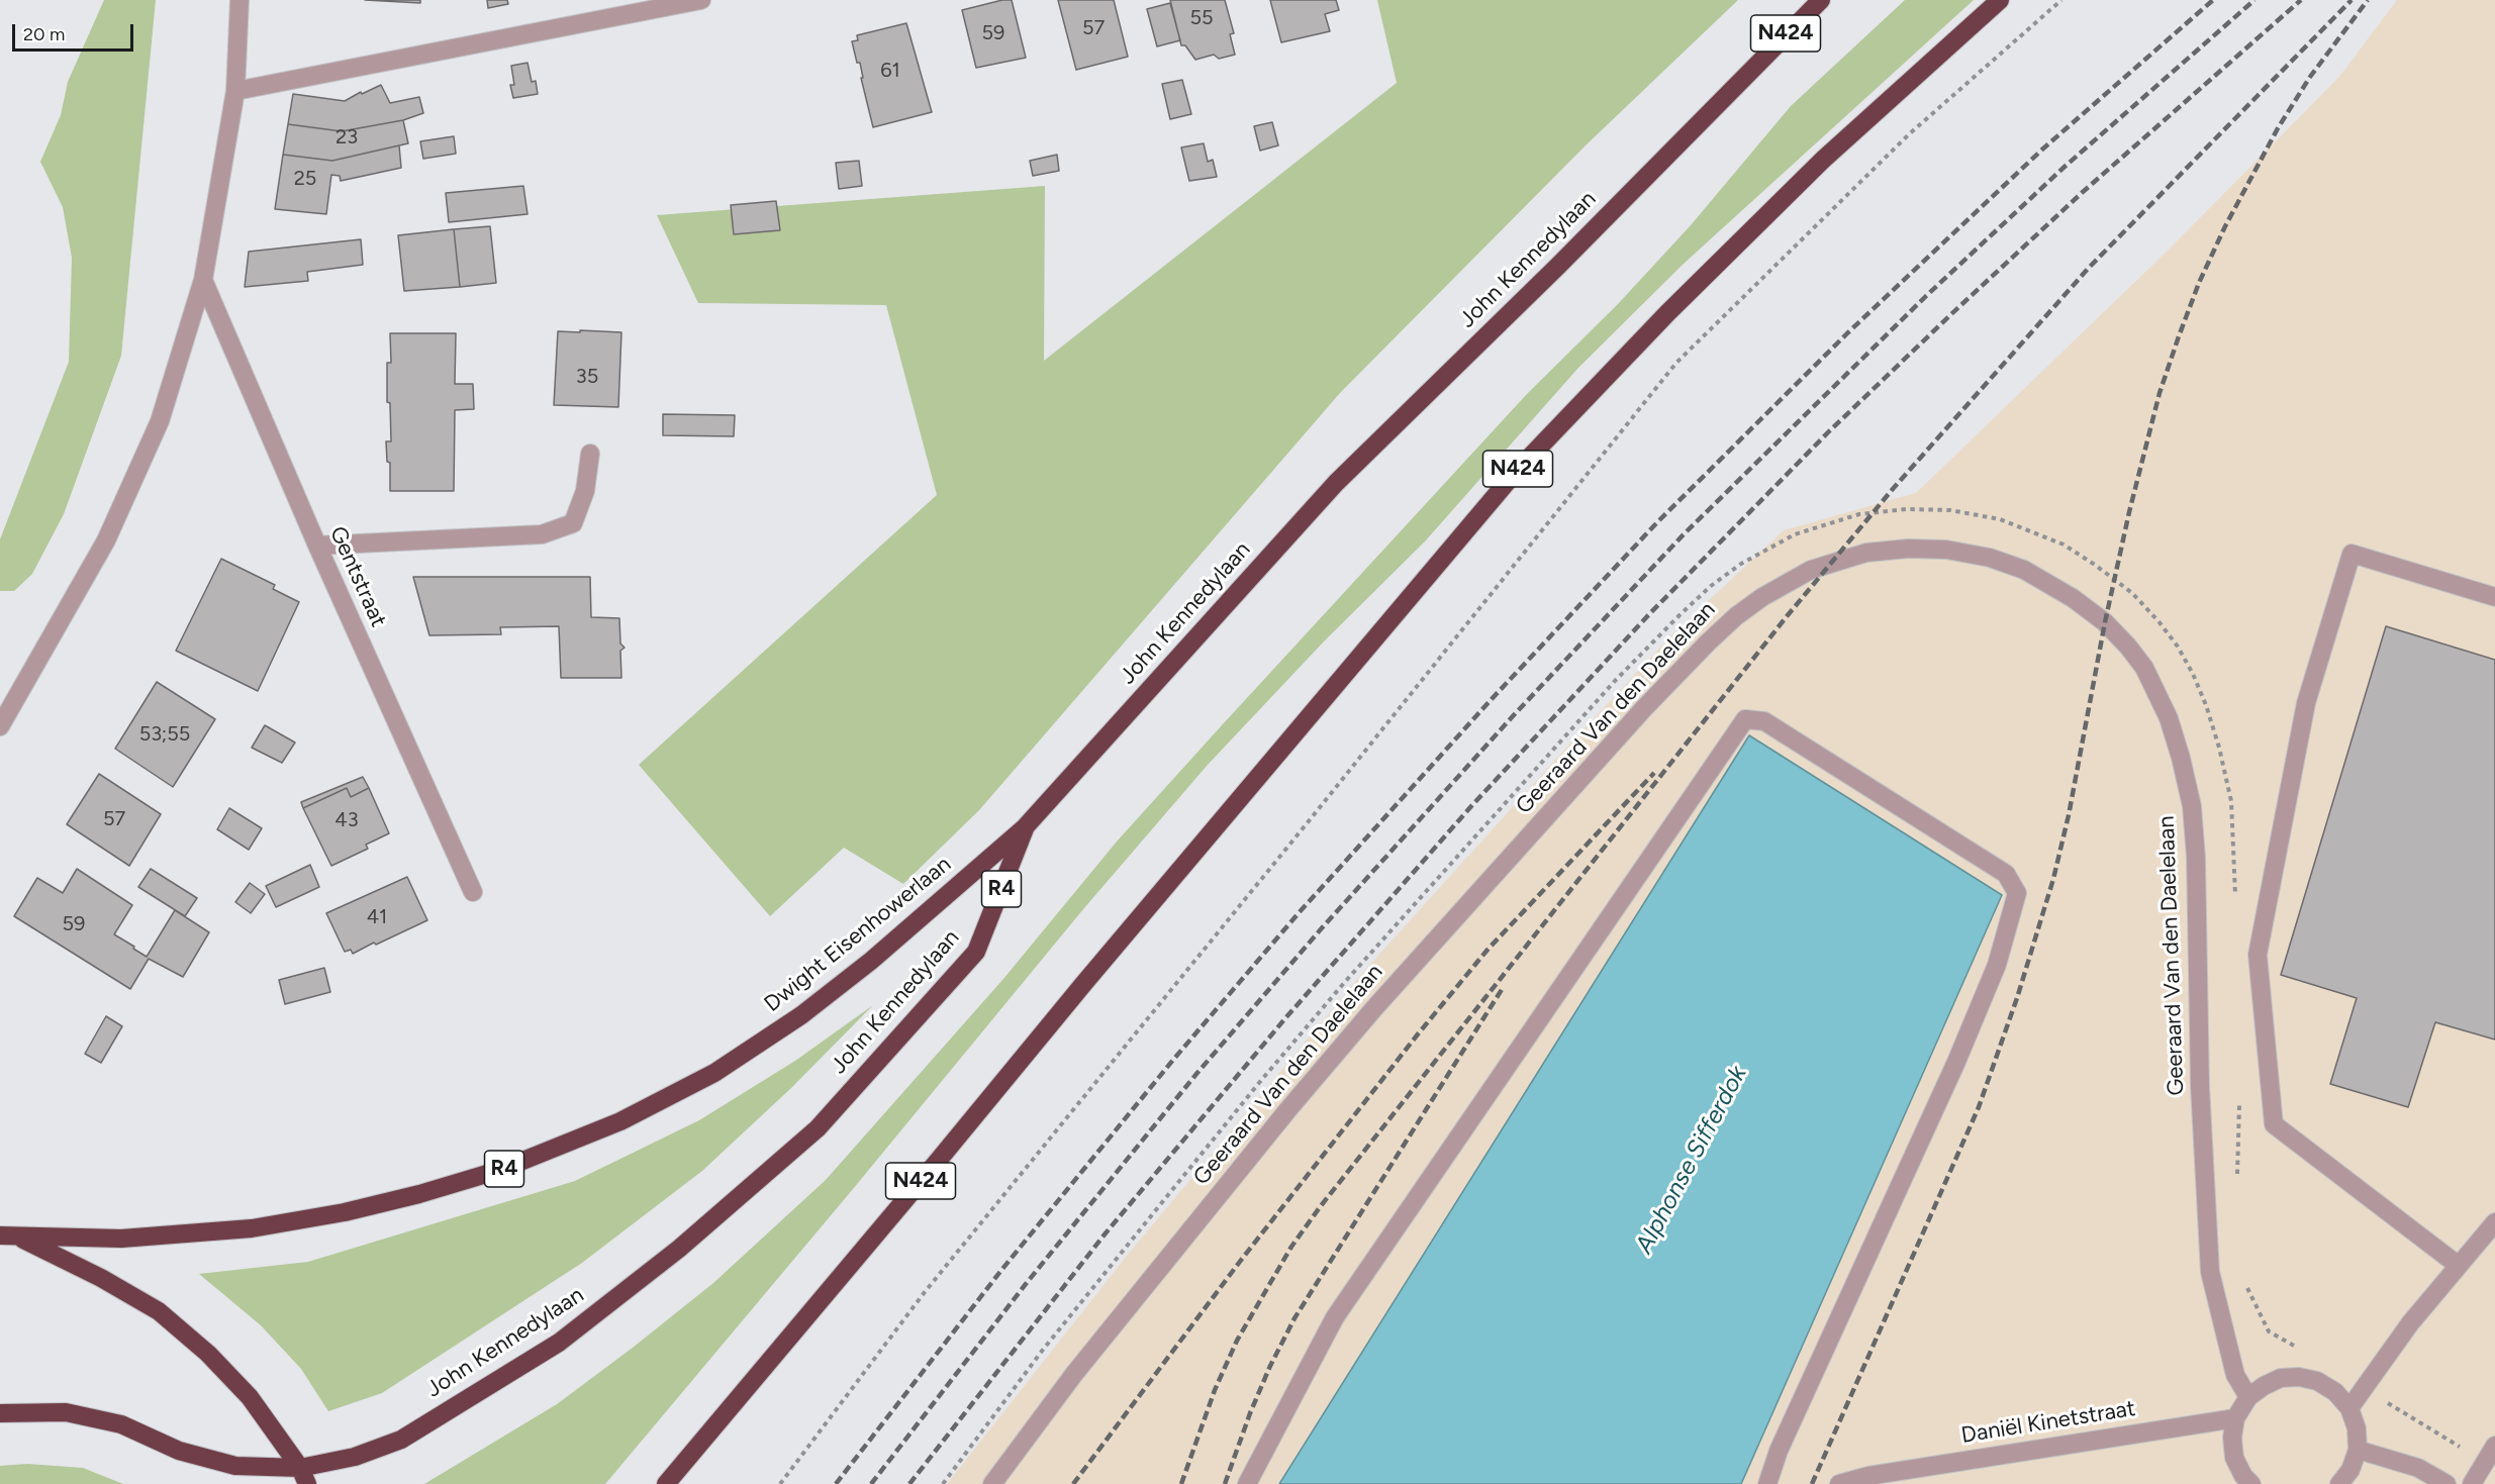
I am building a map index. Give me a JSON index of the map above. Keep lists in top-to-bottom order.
{
  "streets": {
    "highway": [
      "N424",
      "John Kennedylaan",
      "R4",
      "Dwight Eisenhowerlaan"
    ],
    "street": ["Gentstraat", "Geeraard Van den Daelelaan", "Daniël Kinetstraat"]
  },
  "crossings": [
    ["John Kennedylaan", "Dwight Eisenhowerlaan"]
  ],
  "water": ["Alphonse Sifferdok"],
  "house_numbers": [
    "55",
    "57",
    "59",
    "61",
    "23",
    "25",
    "35",
    "53;55",
    "57",
    "43",
    "41",
    "59"
  ],
  "scale_bar": "20 m"
}
